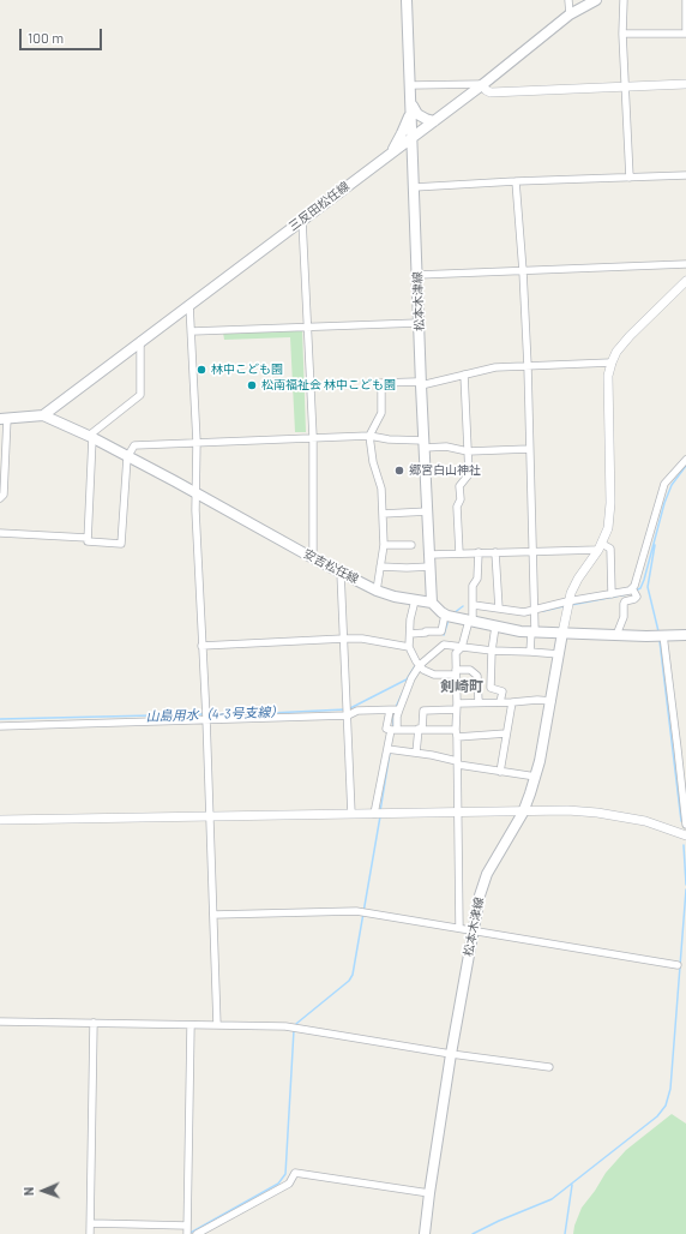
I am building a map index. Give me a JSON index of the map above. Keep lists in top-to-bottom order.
{
  "streets": {
    "main road": ["三反田松任線", "松本木津線", "安吉松任線"]
  },
  "crossings": [
    ["三反田松任線", "松本木津線"],
    ["三反田松任線", "安吉松任線"],
    ["松本木津線", "安吉松任線"]
  ],
  "districts": ["剣崎町"],
  "water": ["山島用水（4-3号支線）"],
  "places": ["林中こども園", "松南福祉会 林中こども園", "郷宮白山神社"],
  "scale_bar": "100 m",
  "north": "left"
}
